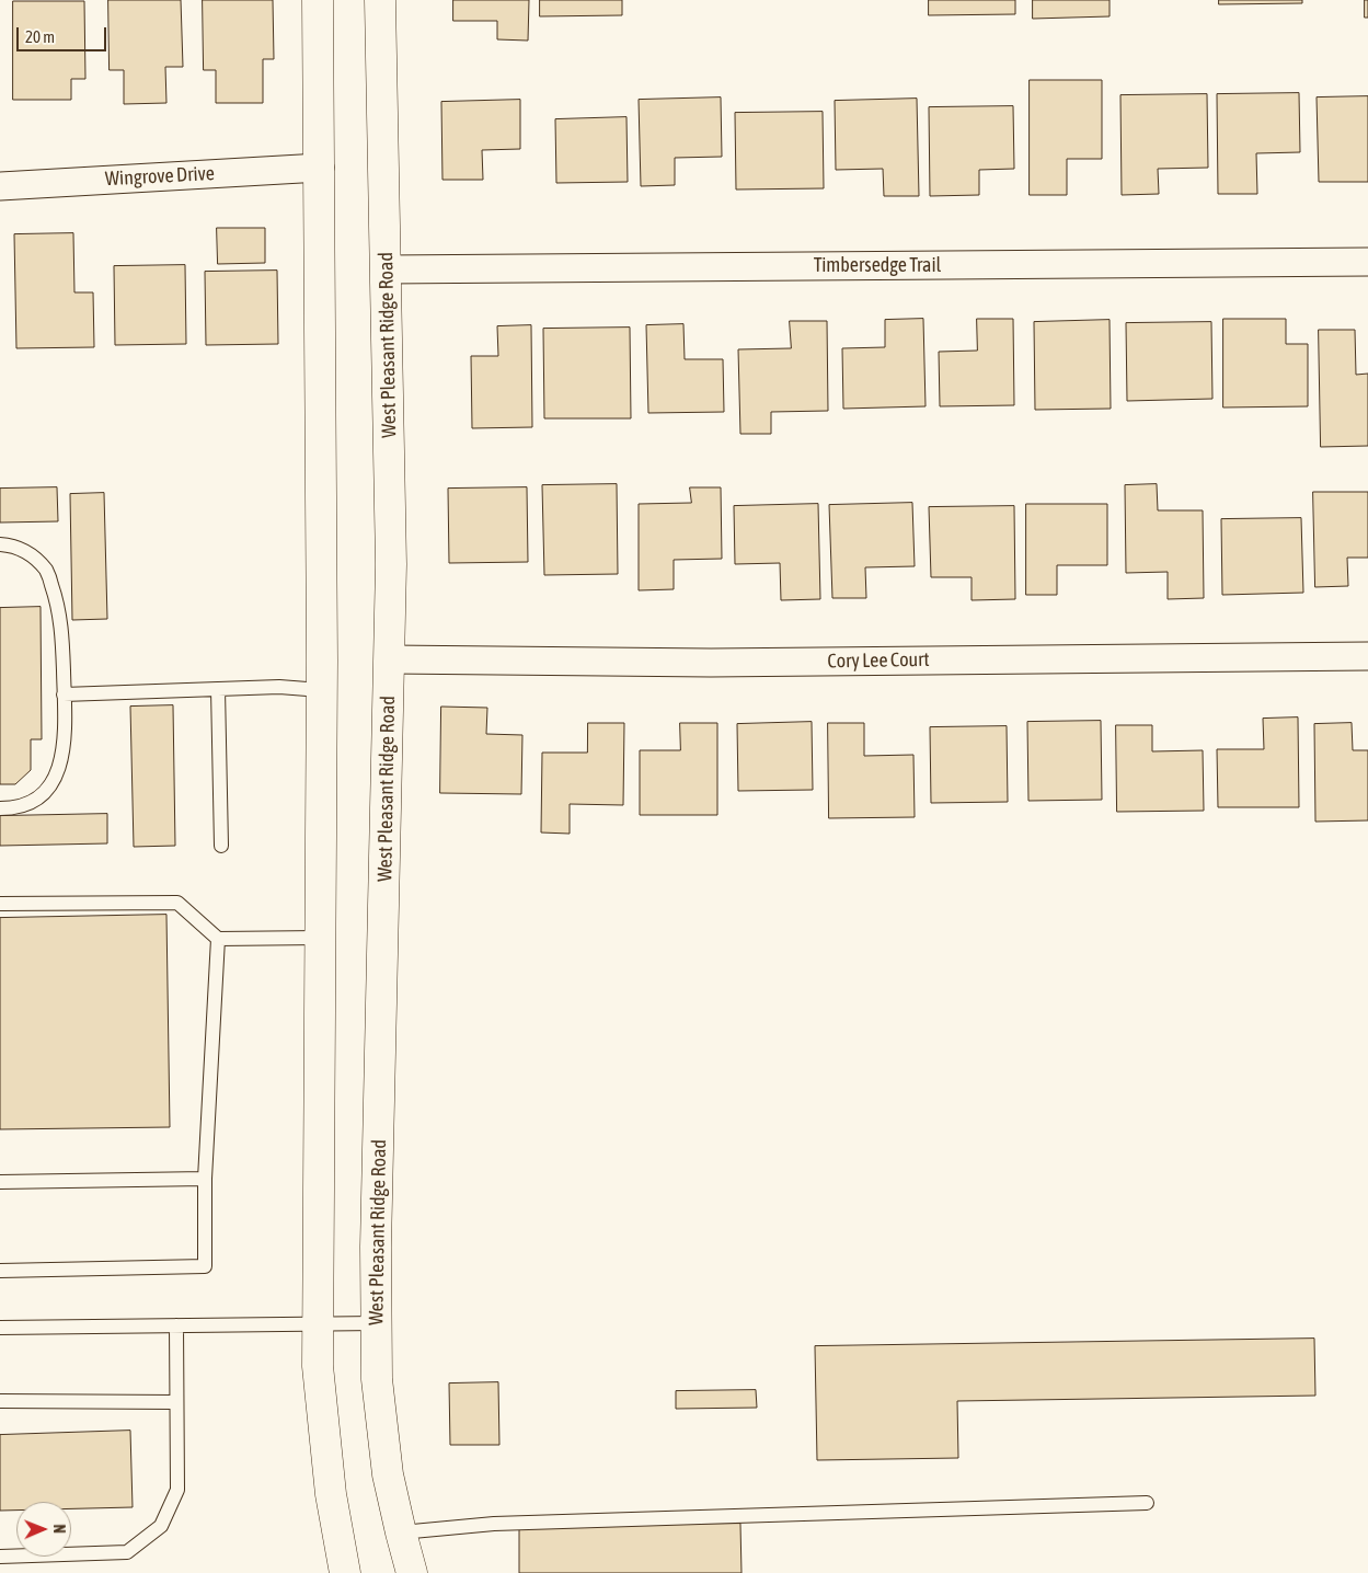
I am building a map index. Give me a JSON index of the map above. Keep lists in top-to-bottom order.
{
  "streets": {
    "street": [
      "Wingrove Drive",
      "Timbersedge Trail",
      "West Pleasant Ridge Road",
      "Cory Lee Court"
    ]
  },
  "crossings": [
    ["Timbersedge Trail", "West Pleasant Ridge Road"],
    ["West Pleasant Ridge Road", "Cory Lee Court"]
  ],
  "scale_bar": "20 m",
  "north": "right"
}
